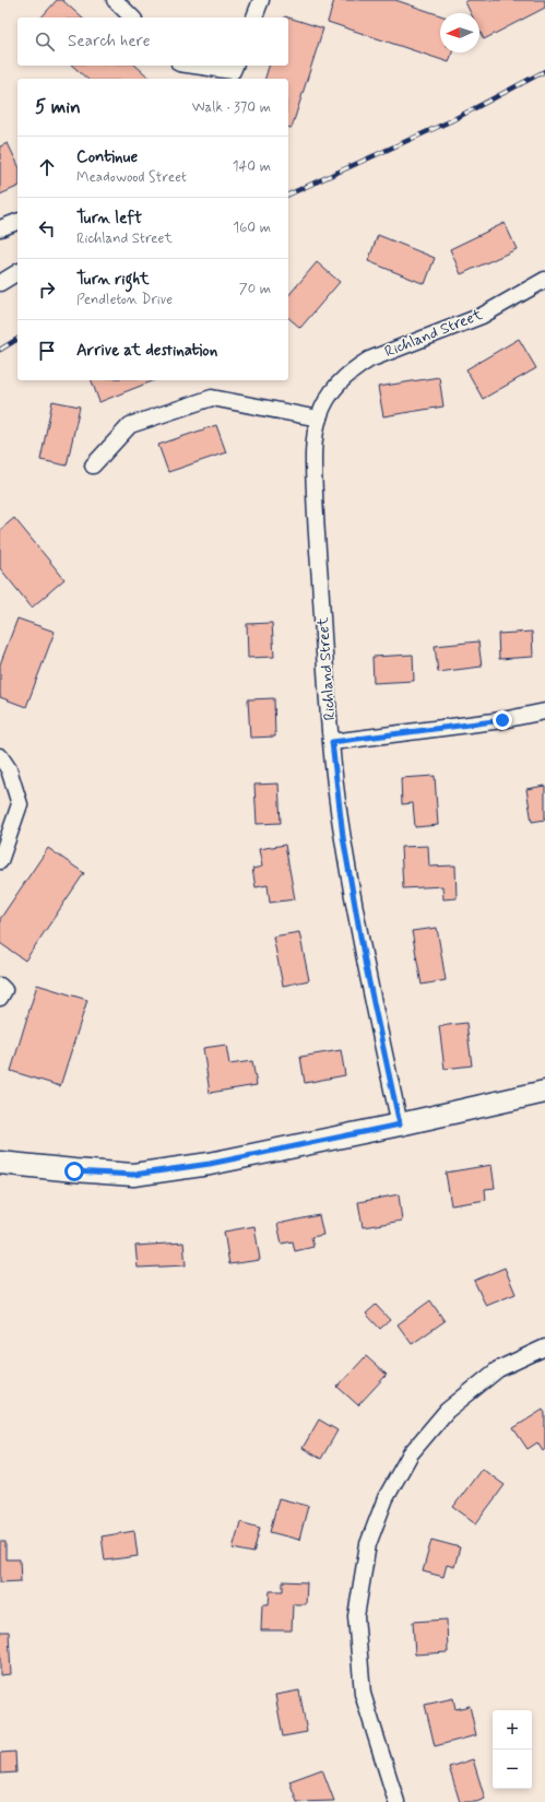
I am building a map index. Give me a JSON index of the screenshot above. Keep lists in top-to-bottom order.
{
  "streets": {
    "street": ["Richland Street"]
  },
  "north": "left",
  "page": {
    "search": "Search here",
    "heading": ["5 min", "Walk · 370 m"],
    "list": [
      ["Continue", "Meadowood Street", "140 m"],
      ["Turn left", "Richland Street", "160 m"],
      ["Turn right", "Pendleton Drive", "70 m"],
      "Arrive at destination"
    ],
    "map_buttons": ["+", "−"]
  }
}
